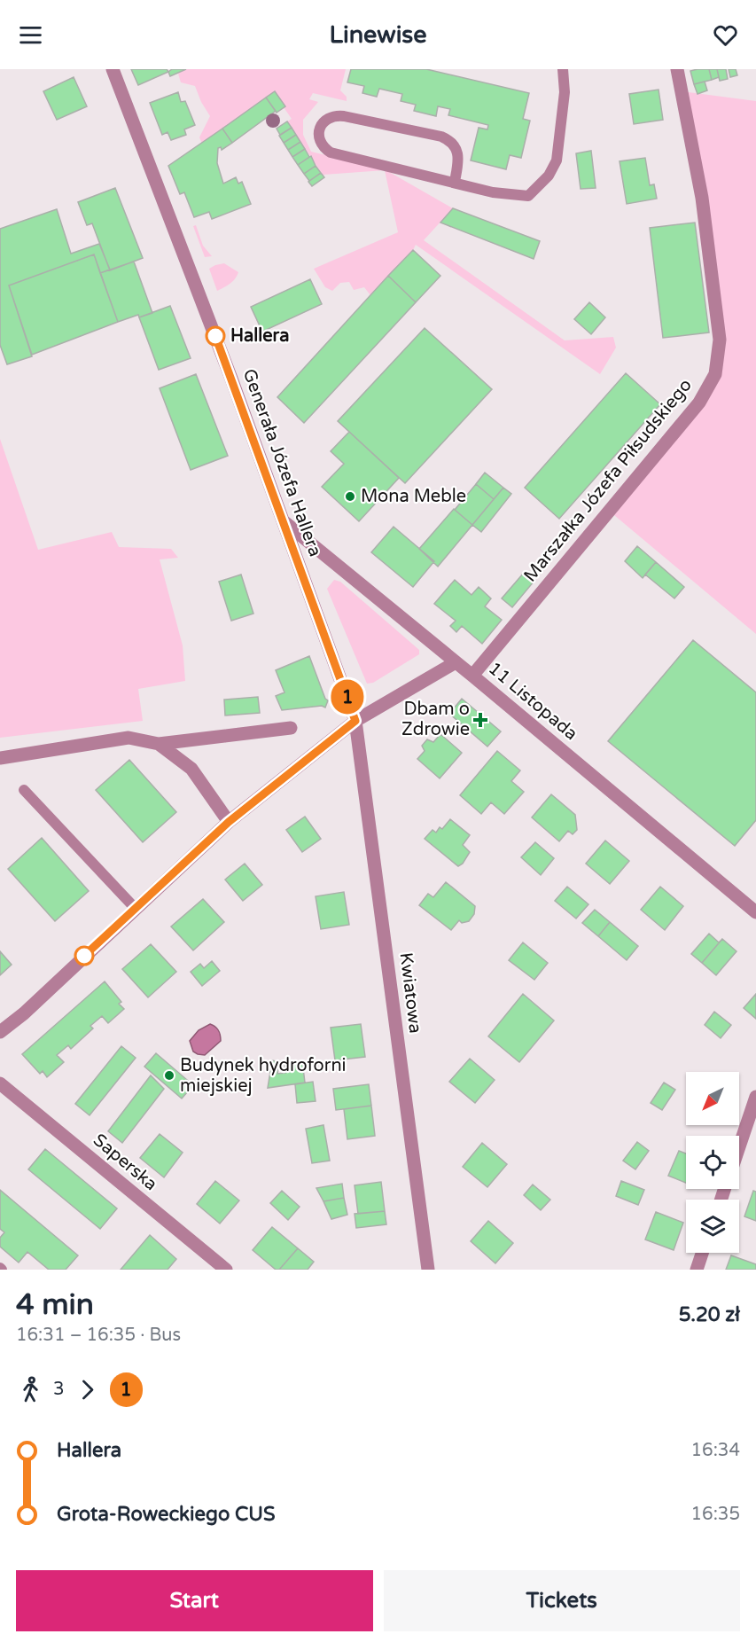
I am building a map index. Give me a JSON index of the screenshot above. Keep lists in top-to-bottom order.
{
  "streets": {
    "street": [
      "Generała Józefa Hallera",
      "Marszałka Józefa Piłsudskiego",
      "11 Listopada",
      "Kwiatowa",
      "Saperska"
    ]
  },
  "crossings": [
    ["Generała Józefa Hallera", "11 Listopada"],
    ["Generała Józefa Hallera", "Kwiatowa"],
    ["Marszałka Józefa Piłsudskiego", "11 Listopada"]
  ],
  "places": {
    "other": ["Hallera", "Mona Meble", "Budynek hydroforni miejskiej"],
    "health": ["Dbam o Zdrowie"]
  },
  "lines": ["bus line 1"],
  "north": "bottom left",
  "page": {
    "header": "Linewise",
    "on_map": "1",
    "heading": ["4 min", "16:31 – 16:35 · Bus", "5.20 zł"],
    "legs": ["3", "1"],
    "list": [
      {
        "name": "Hallera",
        "value": "16:34"
      },
      {
        "name": "Grota-Roweckiego CUS",
        "value": "16:35"
      }
    ],
    "buttons": ["Start", "Tickets"]
  }
}
